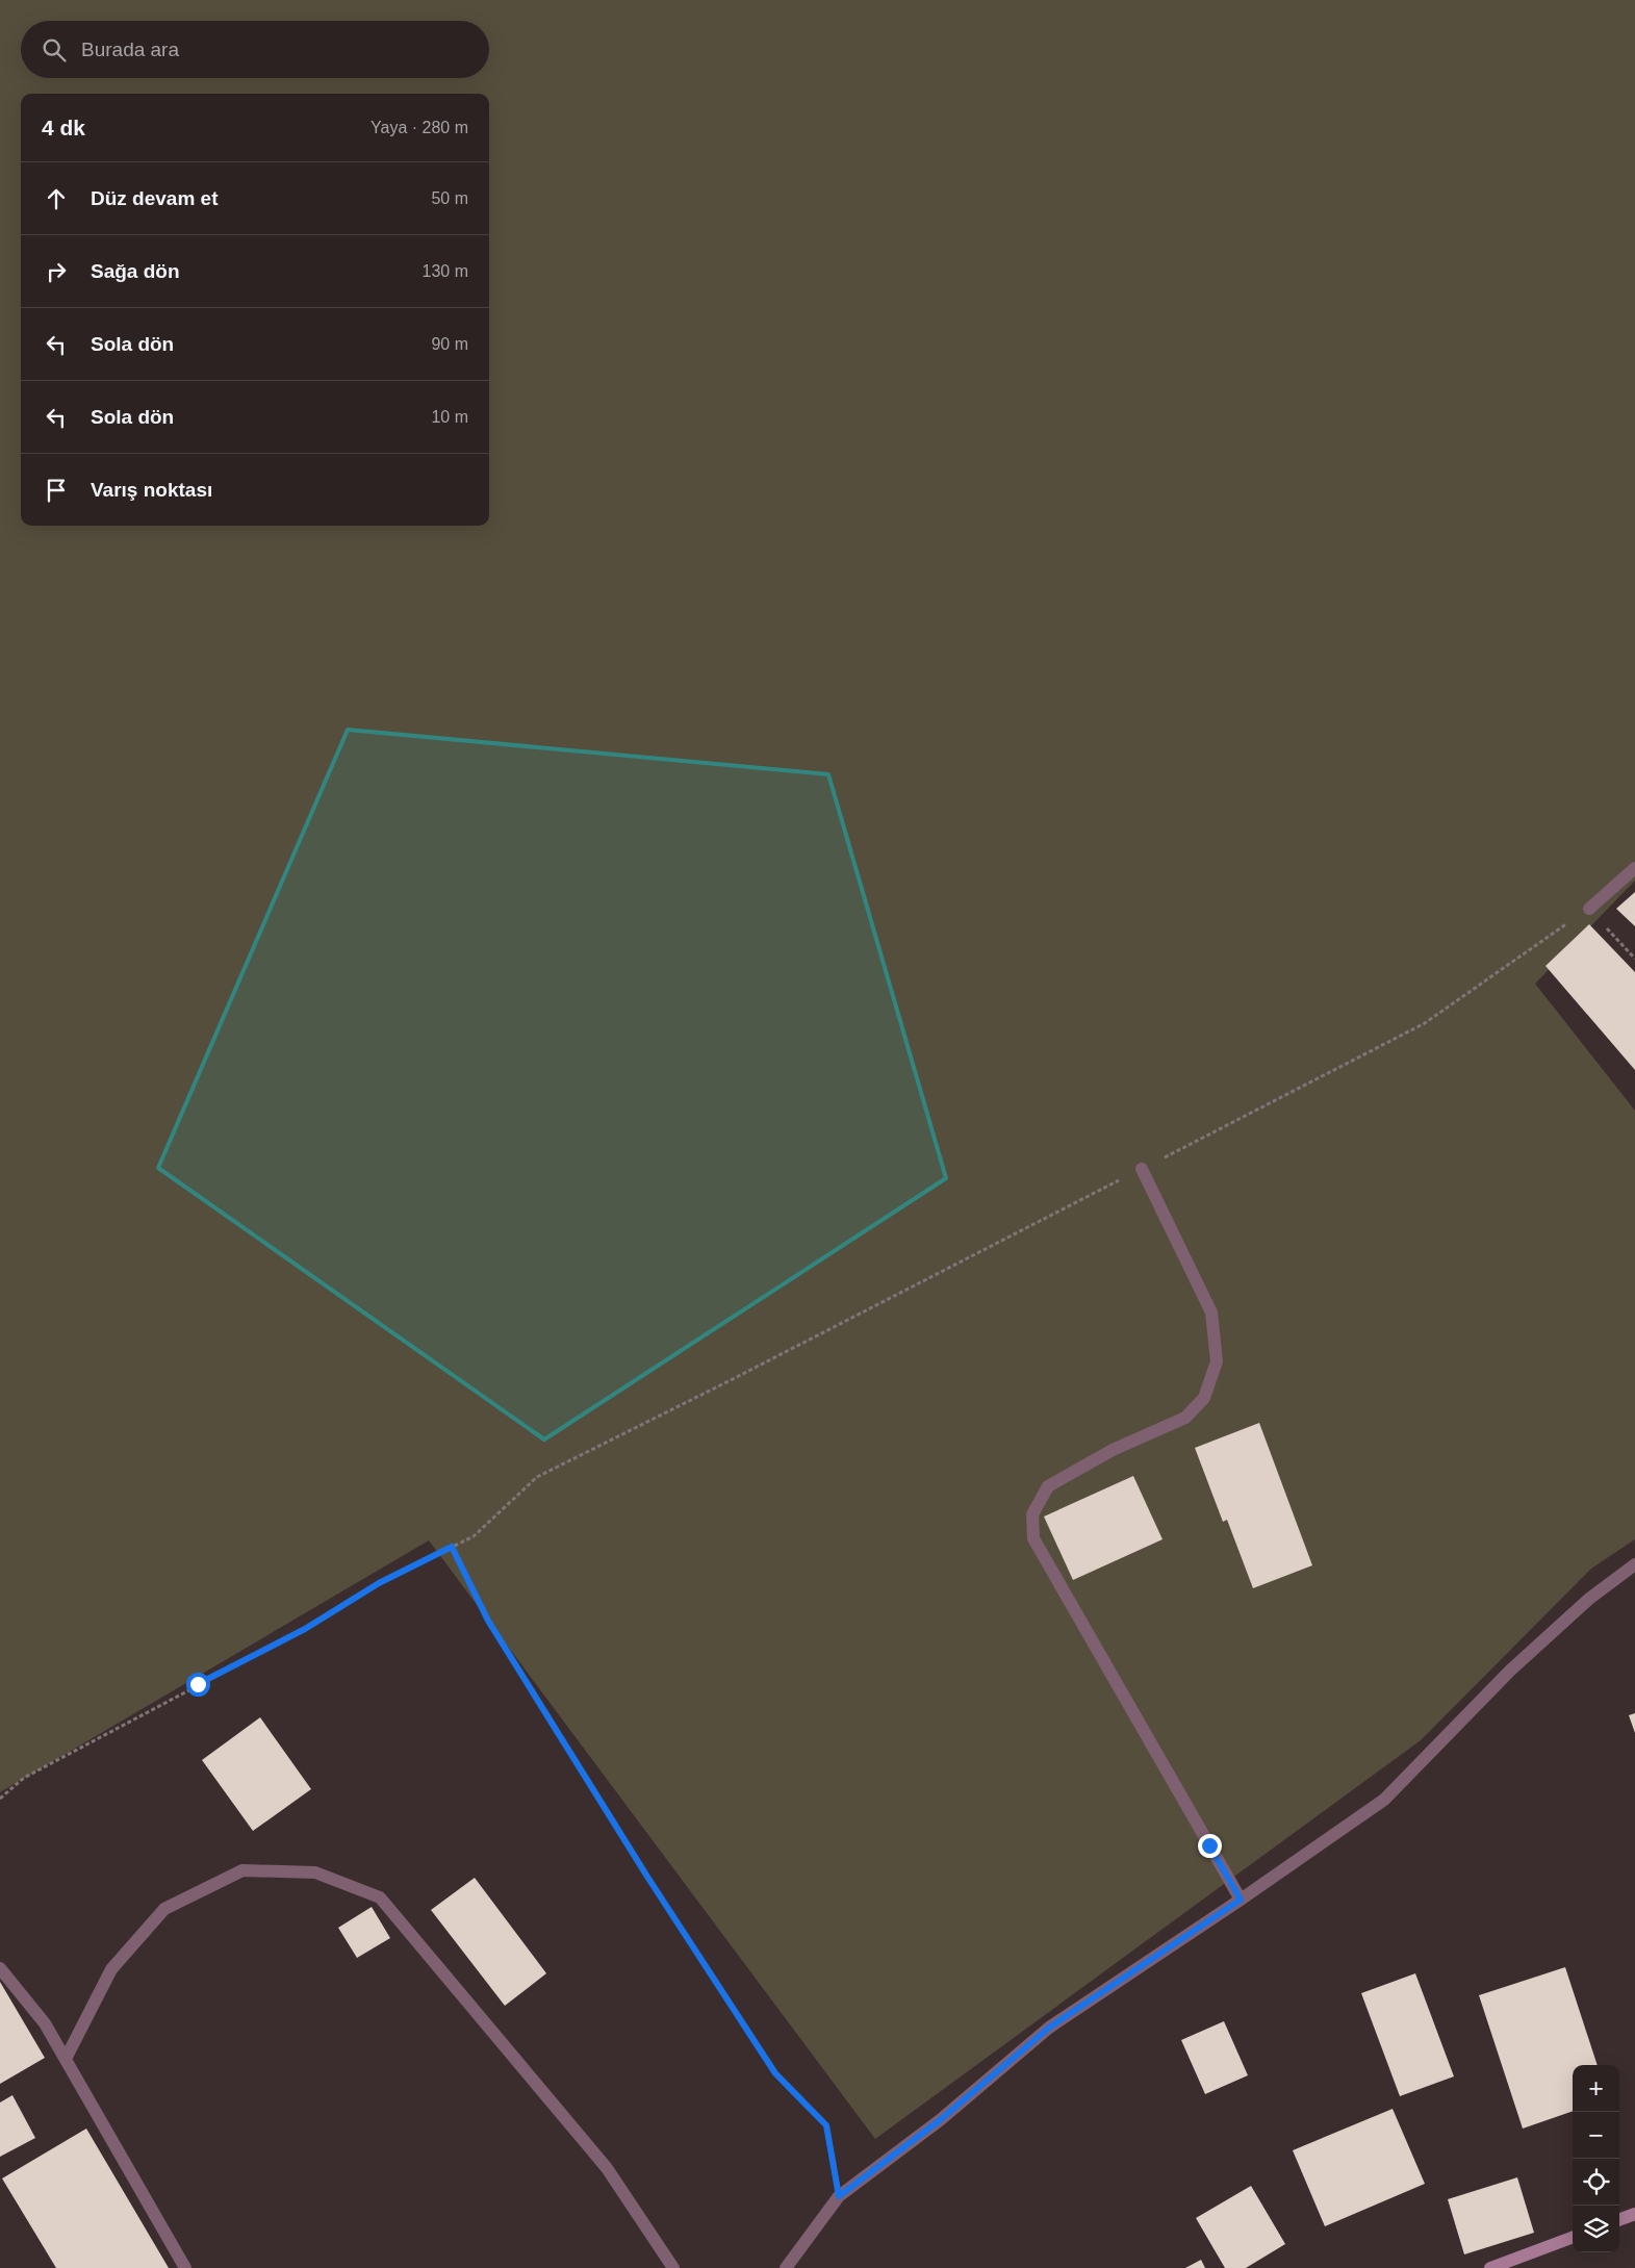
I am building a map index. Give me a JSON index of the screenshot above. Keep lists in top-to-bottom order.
{
  "page": {
    "search": "Burada ara",
    "heading": ["4 dk", "Yaya · 280 m"],
    "list": [
      ["Düz devam et", "50 m"],
      ["Sağa dön", "130 m"],
      ["Sola dön", "90 m"],
      ["Sola dön", "10 m"],
      "Varış noktası"
    ],
    "map_buttons": ["+", "−"]
  }
}
